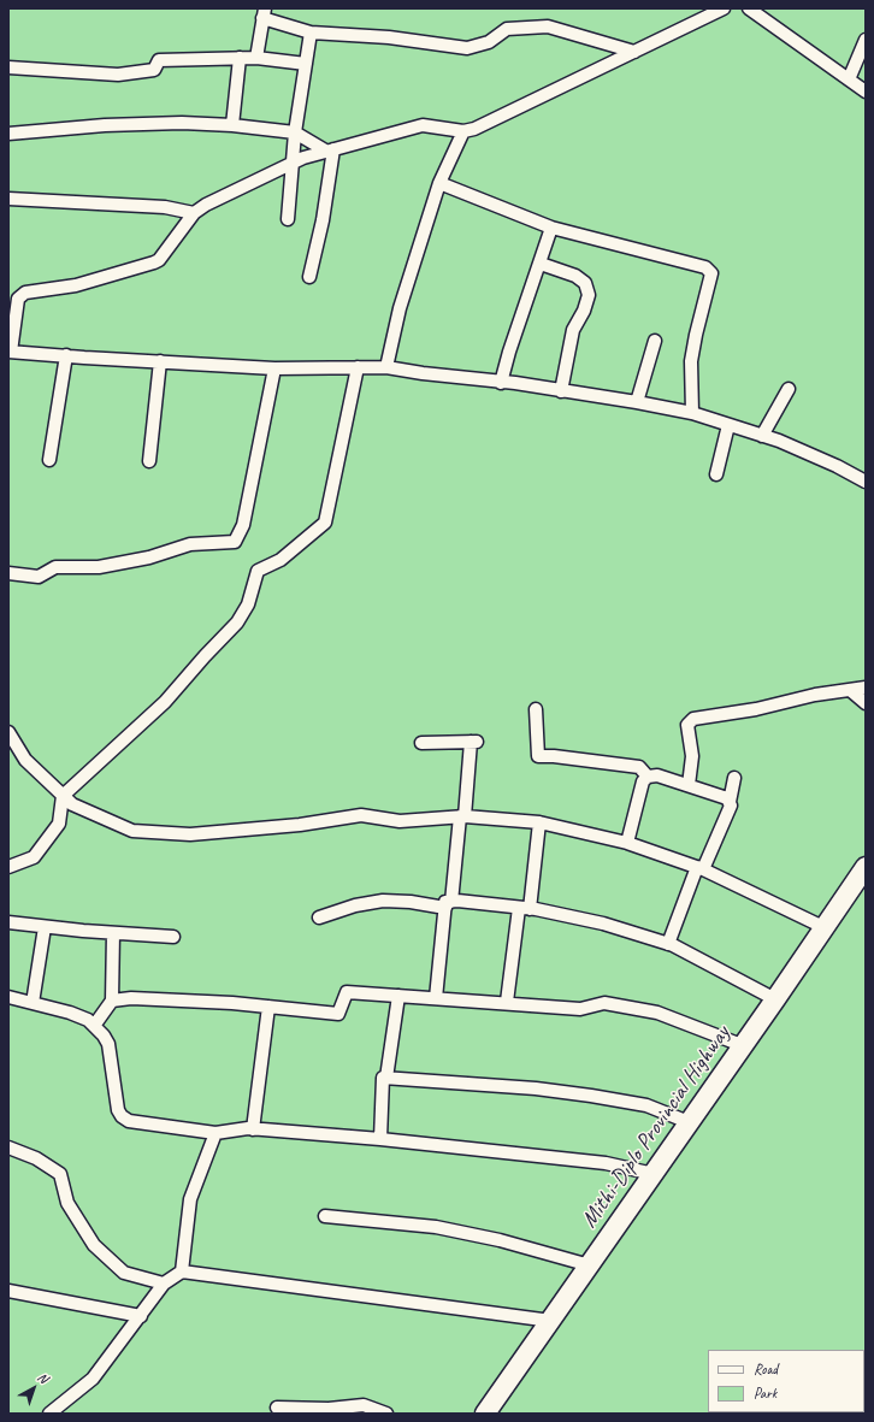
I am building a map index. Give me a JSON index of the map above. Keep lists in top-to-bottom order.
{
  "streets": {
    "main road": ["Mithi-Diplo Provincial Highway"]
  },
  "legend": ["Road", "Park"],
  "north": "top right"
}
